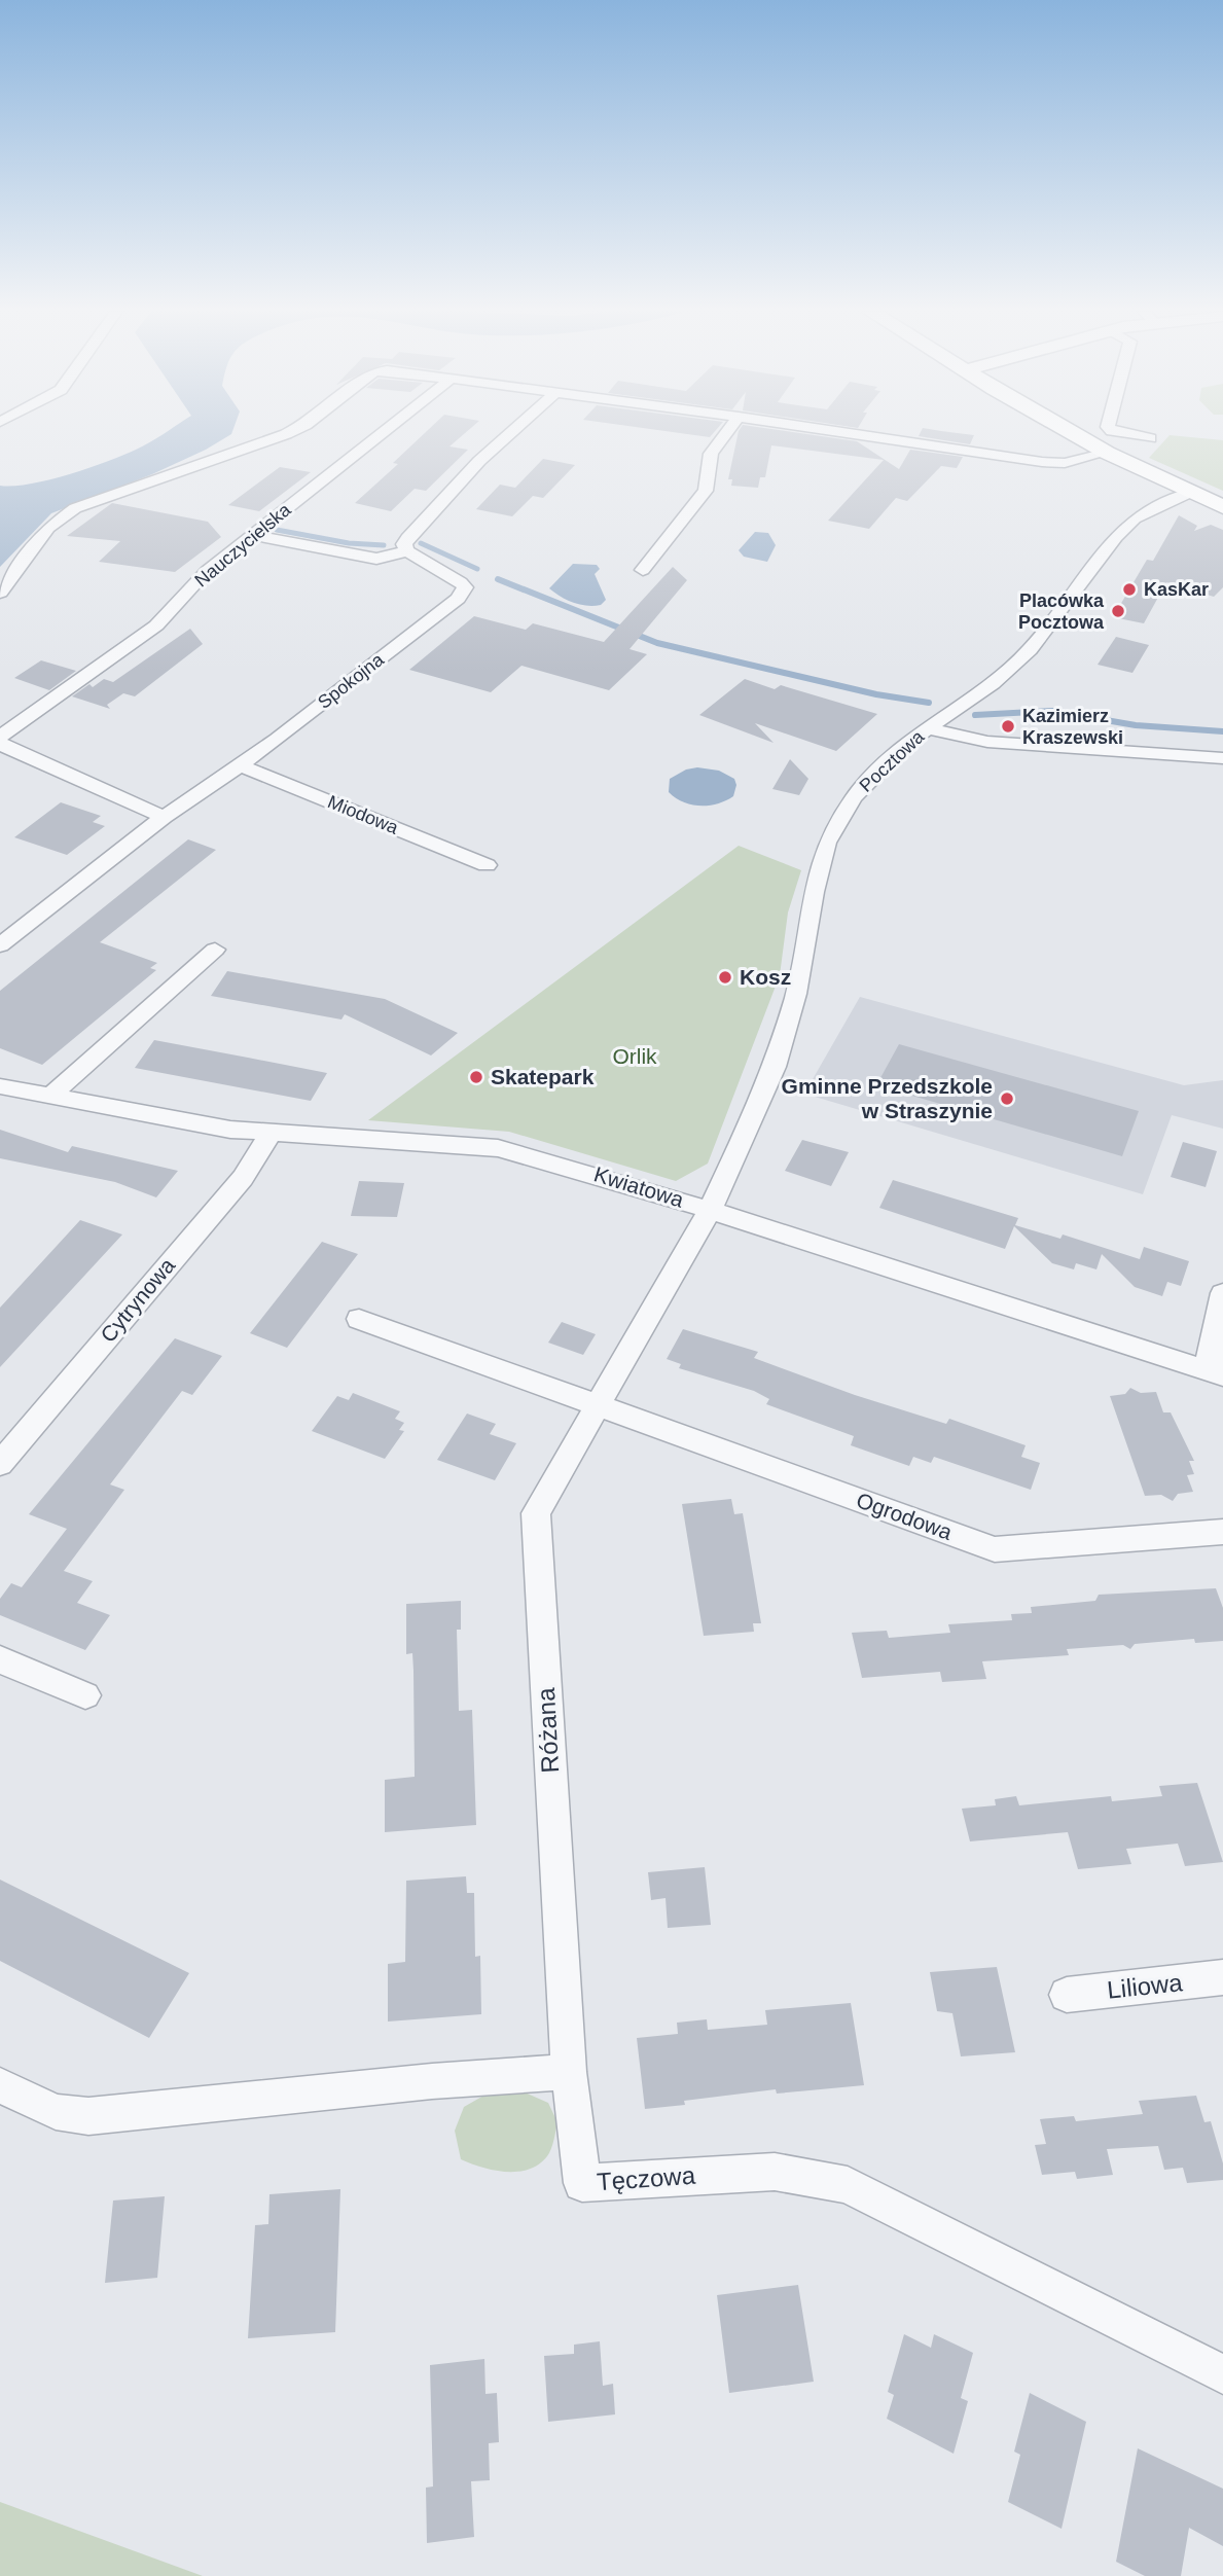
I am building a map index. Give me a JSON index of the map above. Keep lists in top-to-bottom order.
{
  "streets": {
    "street": [
      "Nauczycielska",
      "Spokojna",
      "Pocztowa",
      "Miodowa",
      "Kwiatowa",
      "Cytrynowa",
      "Ogrodowa",
      "Różana",
      "Liliowa",
      "Tęczowa"
    ]
  },
  "crossings": [
    ["Spokojna", "Miodowa"],
    ["Pocztowa", "Kwiatowa"],
    ["Pocztowa", "Różana"],
    ["Kwiatowa", "Cytrynowa"],
    ["Kwiatowa", "Różana"],
    ["Ogrodowa", "Różana"],
    ["Różana", "Tęczowa"]
  ],
  "parks": ["Orlik"],
  "places": [
    "KasKar",
    "Placówka Pocztowa",
    "Kazimierz Kraszewski",
    "Kosz",
    "Skatepark",
    "Gminne Przedszkole w Straszynie"
  ]
}
